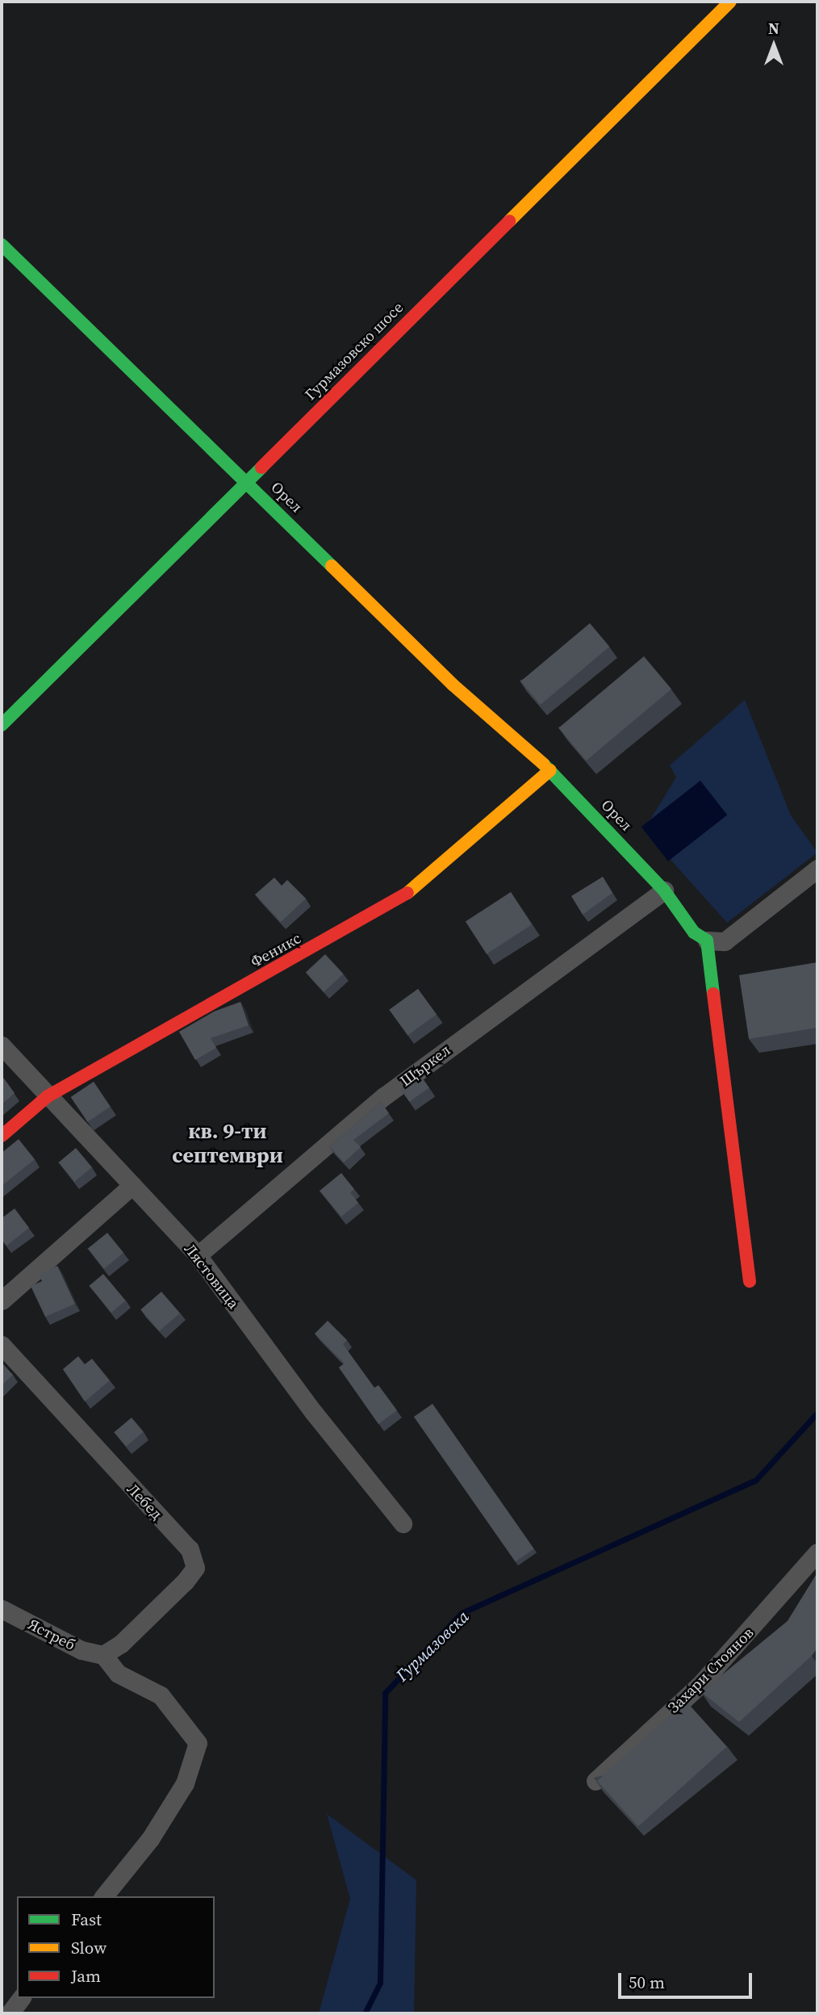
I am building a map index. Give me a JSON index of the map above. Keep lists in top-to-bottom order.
{
  "streets": {
    "street": [
      "Гурмазовско шосе",
      "Орел",
      "Феникс",
      "Щъркел",
      "Лястовица",
      "Лебед",
      "Ястреб",
      "Захари Стоянов"
    ]
  },
  "crossings": [
    ["Гурмазовско шосе", "Орел"],
    ["Орел", "Феникс"],
    ["Орел", "Щъркел"],
    ["Феникс", "Лястовица"],
    ["Щъркел", "Лястовица"],
    ["Лебед", "Ястреб"]
  ],
  "districts": ["кв. 9-ти септември"],
  "water": ["Гурмазовска"],
  "legend": ["Fast", "Slow", "Jam"],
  "scale_bar": "50 m",
  "north": "top"
}
